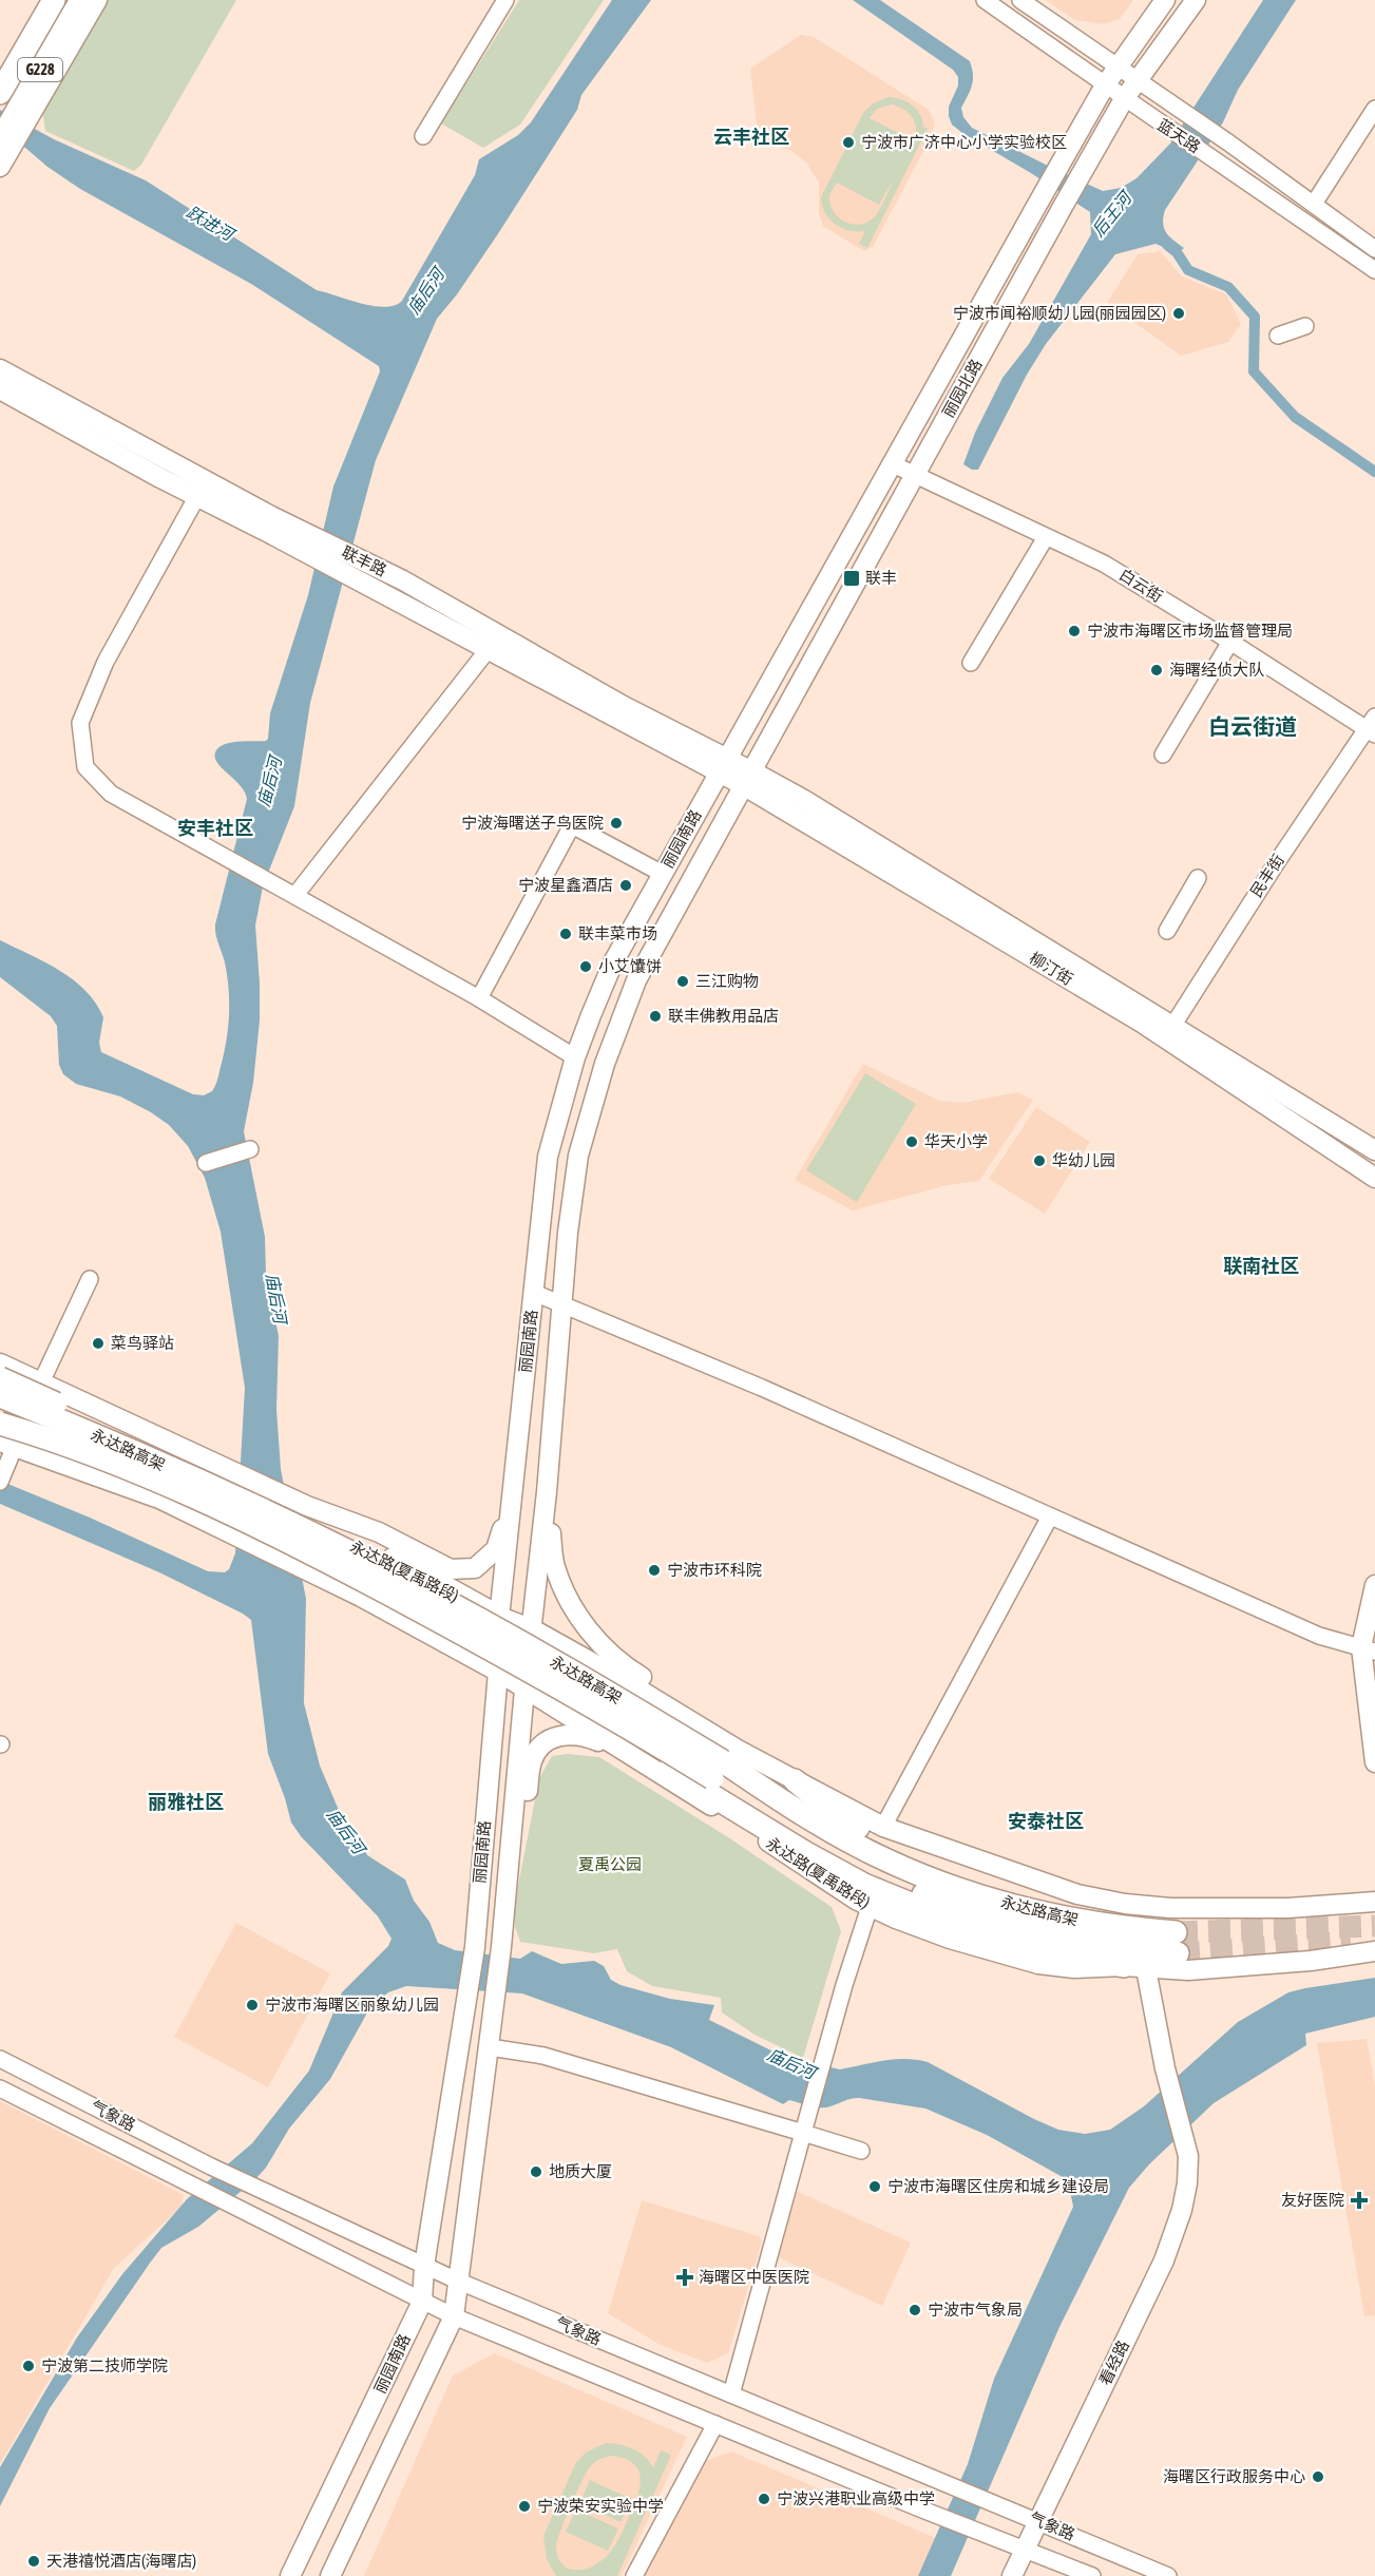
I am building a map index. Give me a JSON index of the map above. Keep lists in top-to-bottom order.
{
  "streets": {
    "highway": ["G228", "永达路高架"],
    "main road": [
      "丽园北路",
      "联丰路",
      "丽园南路",
      "柳汀街",
      "永达路(夏禹路段)",
      "看经路"
    ],
    "street": [
      "蓝天路",
      "白云街",
      "民丰街",
      "气象路"
    ]
  },
  "crossings": [
    ["蓝天路", "丽园北路"],
    ["丽园北路", "联丰路"],
    ["丽园北路", "白云街"],
    ["丽园北路", "丽园南路"],
    ["丽园北路", "柳汀街"],
    ["联丰路", "丽园南路"],
    ["联丰路", "柳汀街"],
    ["白云街", "民丰街"],
    ["丽园南路", "柳汀街"],
    ["丽园南路", "永达路(夏禹路段)"],
    ["丽园南路", "气象路"],
    ["民丰街", "柳汀街"],
    ["永达路高架", "永达路(夏禹路段)"],
    ["永达路(夏禹路段)", "看经路"],
    ["气象路", "看经路"]
  ],
  "districts": [
    "云丰社区",
    "白云街道",
    "安丰社区",
    "联南社区",
    "丽雅社区",
    "安泰社区"
  ],
  "water": ["后王河", "跃进河", "庙后河"],
  "parks": ["夏禹公园"],
  "places": {
    "other": [
      "宁波市广济中心小学实验校区",
      "宁波市闻裕顺幼儿园(丽园园区)",
      "宁波市海曙区市场监督管理局",
      "海曙经侦大队",
      "宁波海曙送子鸟医院",
      "宁波星鑫酒店",
      "联丰菜市场",
      "小艾馕饼",
      "三江购物",
      "联丰佛教用品店",
      "华天小学",
      "华幼儿园",
      "菜鸟驿站",
      "宁波市环科院",
      "宁波市海曙区丽象幼儿园",
      "地质大厦",
      "宁波市海曙区住房和城乡建设局",
      "宁波市气象局",
      "宁波第二技师学院",
      "海曙区行政服务中心",
      "宁波兴港职业高级中学",
      "宁波荣安实验中学",
      "天港禧悦酒店(海曙店)"
    ],
    "transit": ["联丰"],
    "health": ["友好医院", "海曙区中医医院"]
  }
}
